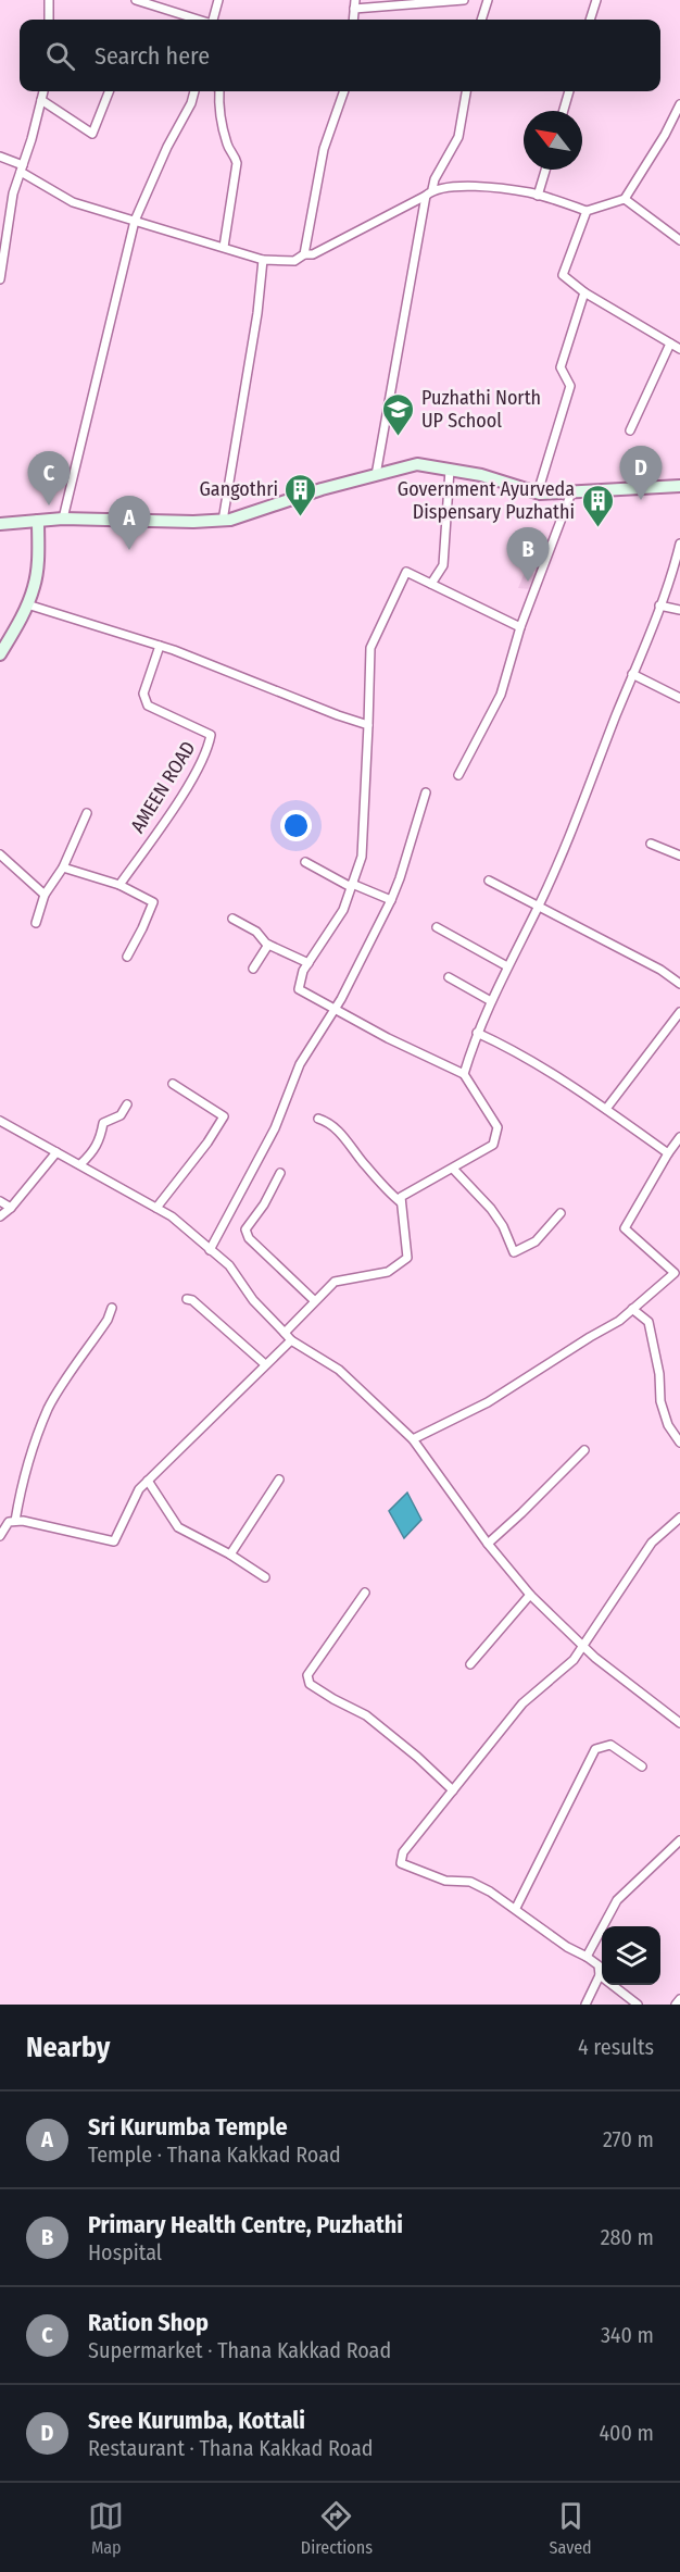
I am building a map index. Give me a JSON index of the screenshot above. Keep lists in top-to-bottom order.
{
  "streets": {
    "street": ["AMEEN ROAD"]
  },
  "places": {
    "school or university": ["Puzhathi North UP School"],
    "building": ["Gangothri", "Government Ayurveda Dispensary Puzhathi"]
  },
  "north": "top left",
  "page": {
    "search": "Search here",
    "pins": [
      "D",
      "C",
      "A",
      "B"
    ],
    "heading": ["Nearby", "4 results"],
    "list": [
      {
        "mark": "A",
        "name": "Sri Kurumba Temple",
        "note": "Temple · Thana Kakkad Road",
        "value": "270 m"
      },
      {
        "mark": "B",
        "name": "Primary Health Centre, Puzhathi",
        "note": "Hospital",
        "value": "280 m"
      },
      {
        "mark": "C",
        "name": "Ration Shop",
        "note": "Supermarket · Thana Kakkad Road",
        "value": "340 m"
      },
      {
        "mark": "D",
        "name": "Sree Kurumba, Kottali",
        "note": "Restaurant · Thana Kakkad Road",
        "value": "400 m"
      }
    ],
    "nav": ["Map", "Directions", "Saved"]
  }
}
